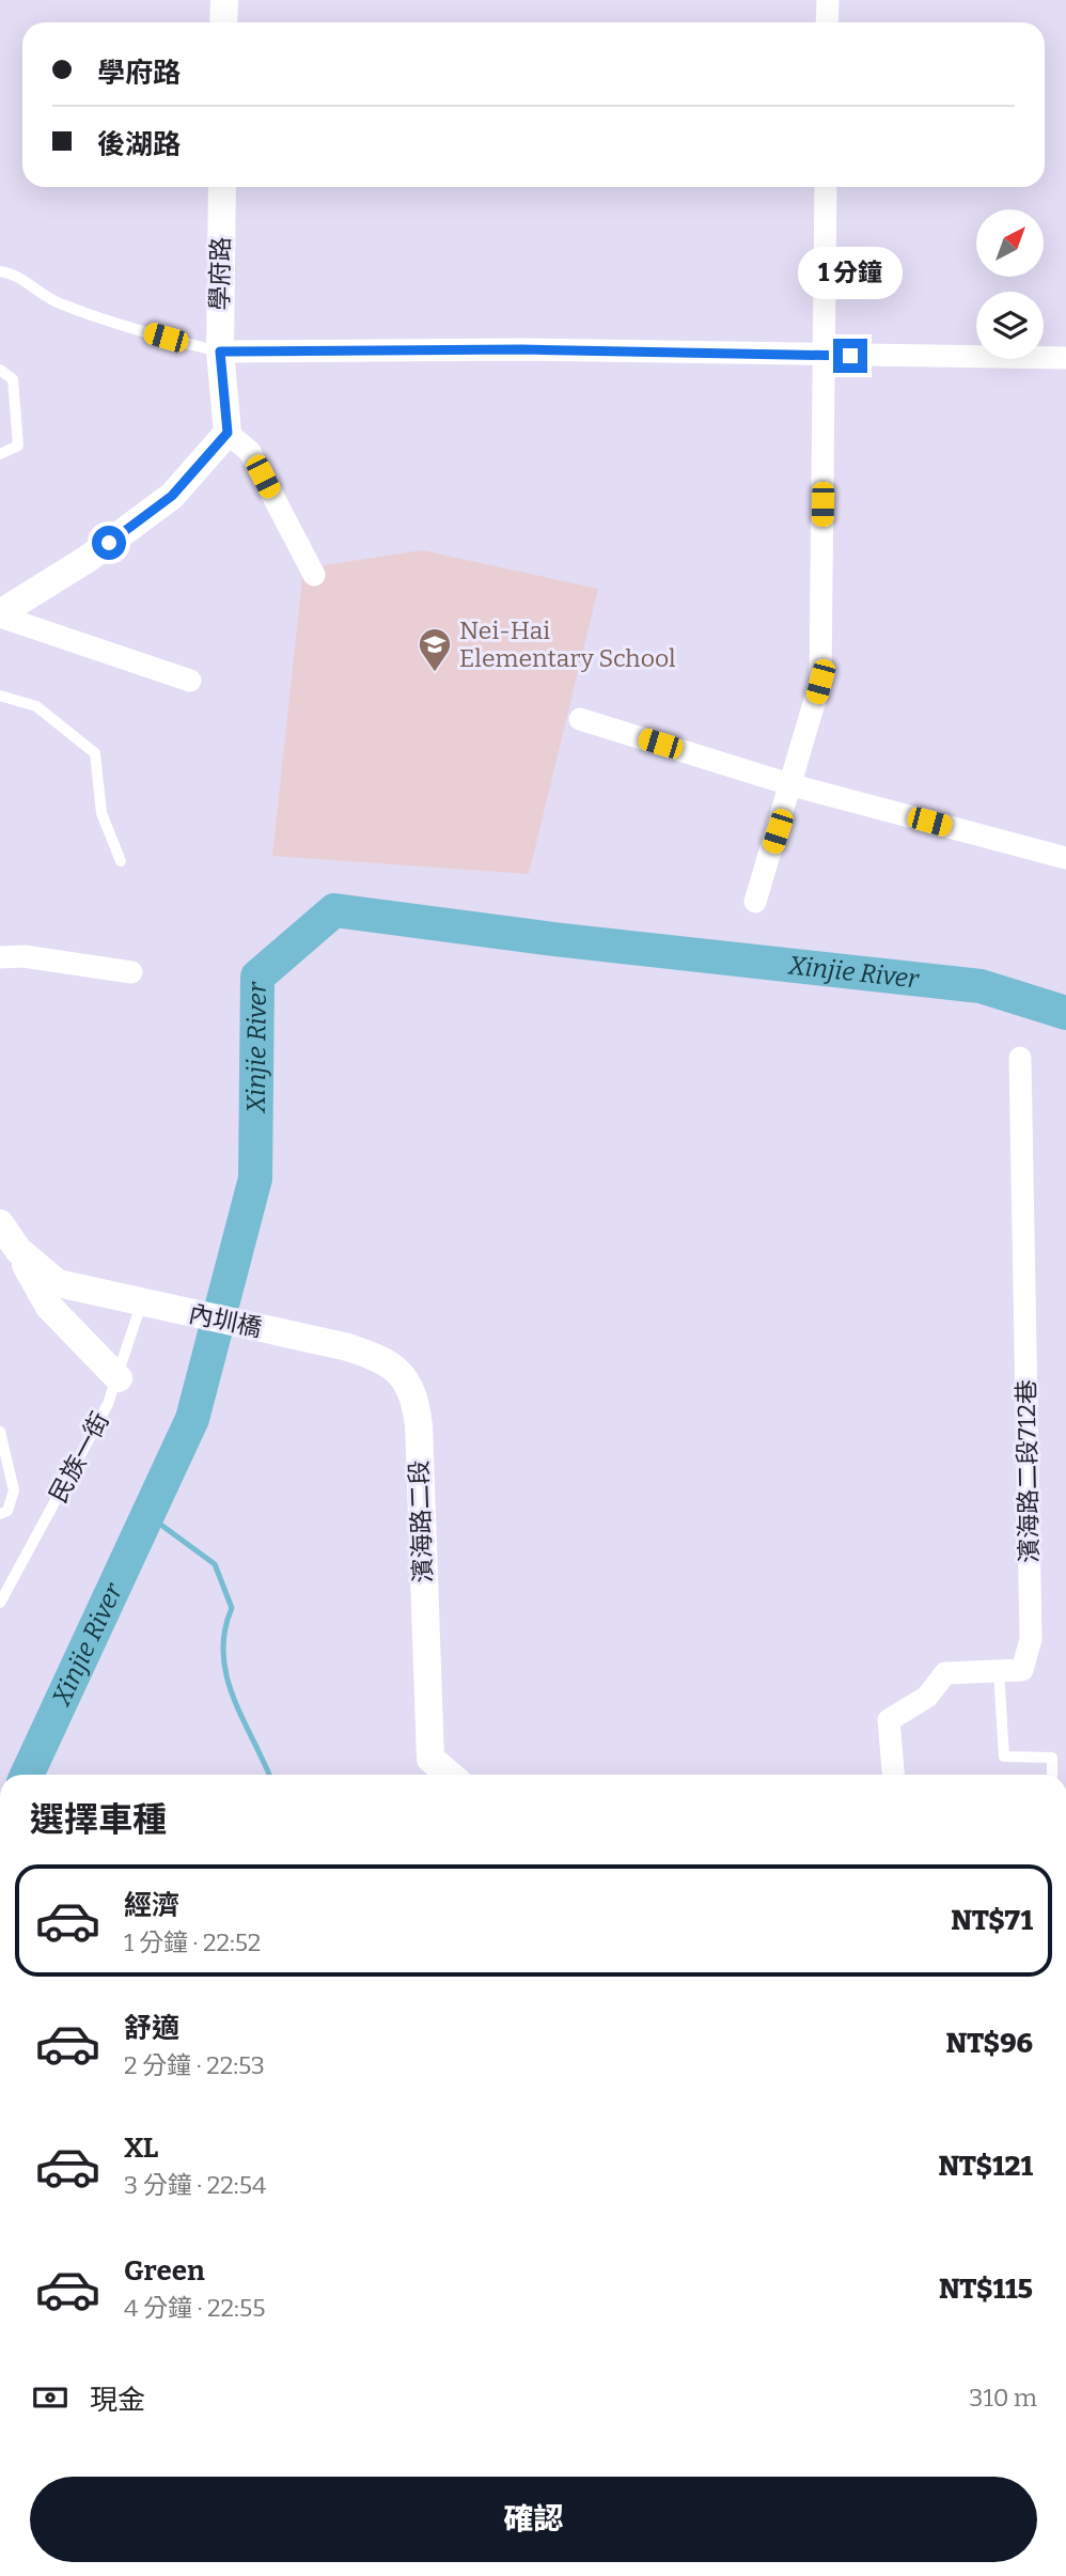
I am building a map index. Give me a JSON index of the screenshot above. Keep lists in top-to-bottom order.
{
  "streets": {
    "street": [
      "學府路",
      "內圳橋",
      "濱海路二段712巷",
      "濱海路二段"
    ],
    "lane": ["民族一街"]
  },
  "crossings": [
    ["內圳橋", "民族一街"],
    ["內圳橋", "濱海路二段"]
  ],
  "water": ["Xinjie River"],
  "places": {
    "school or university": ["Nei-Hai Elementary School"]
  },
  "north": "top right",
  "page": {
    "banner": ["學府路", "後湖路"],
    "bubble": "1 分鐘",
    "heading": "選擇車種",
    "list": [
      {
        "name": "經濟",
        "note": "1 分鐘 · 22:52",
        "value": "NT$71"
      },
      {
        "name": "舒適",
        "note": "2 分鐘 · 22:53",
        "value": "NT$96"
      },
      {
        "name": "XL",
        "note": "3 分鐘 · 22:54",
        "value": "NT$121"
      },
      {
        "name": "Green",
        "note": "4 分鐘 · 22:55",
        "value": "NT$115"
      }
    ],
    "pay": ["現金", "310 m"],
    "buttons": "確認"
  }
}
